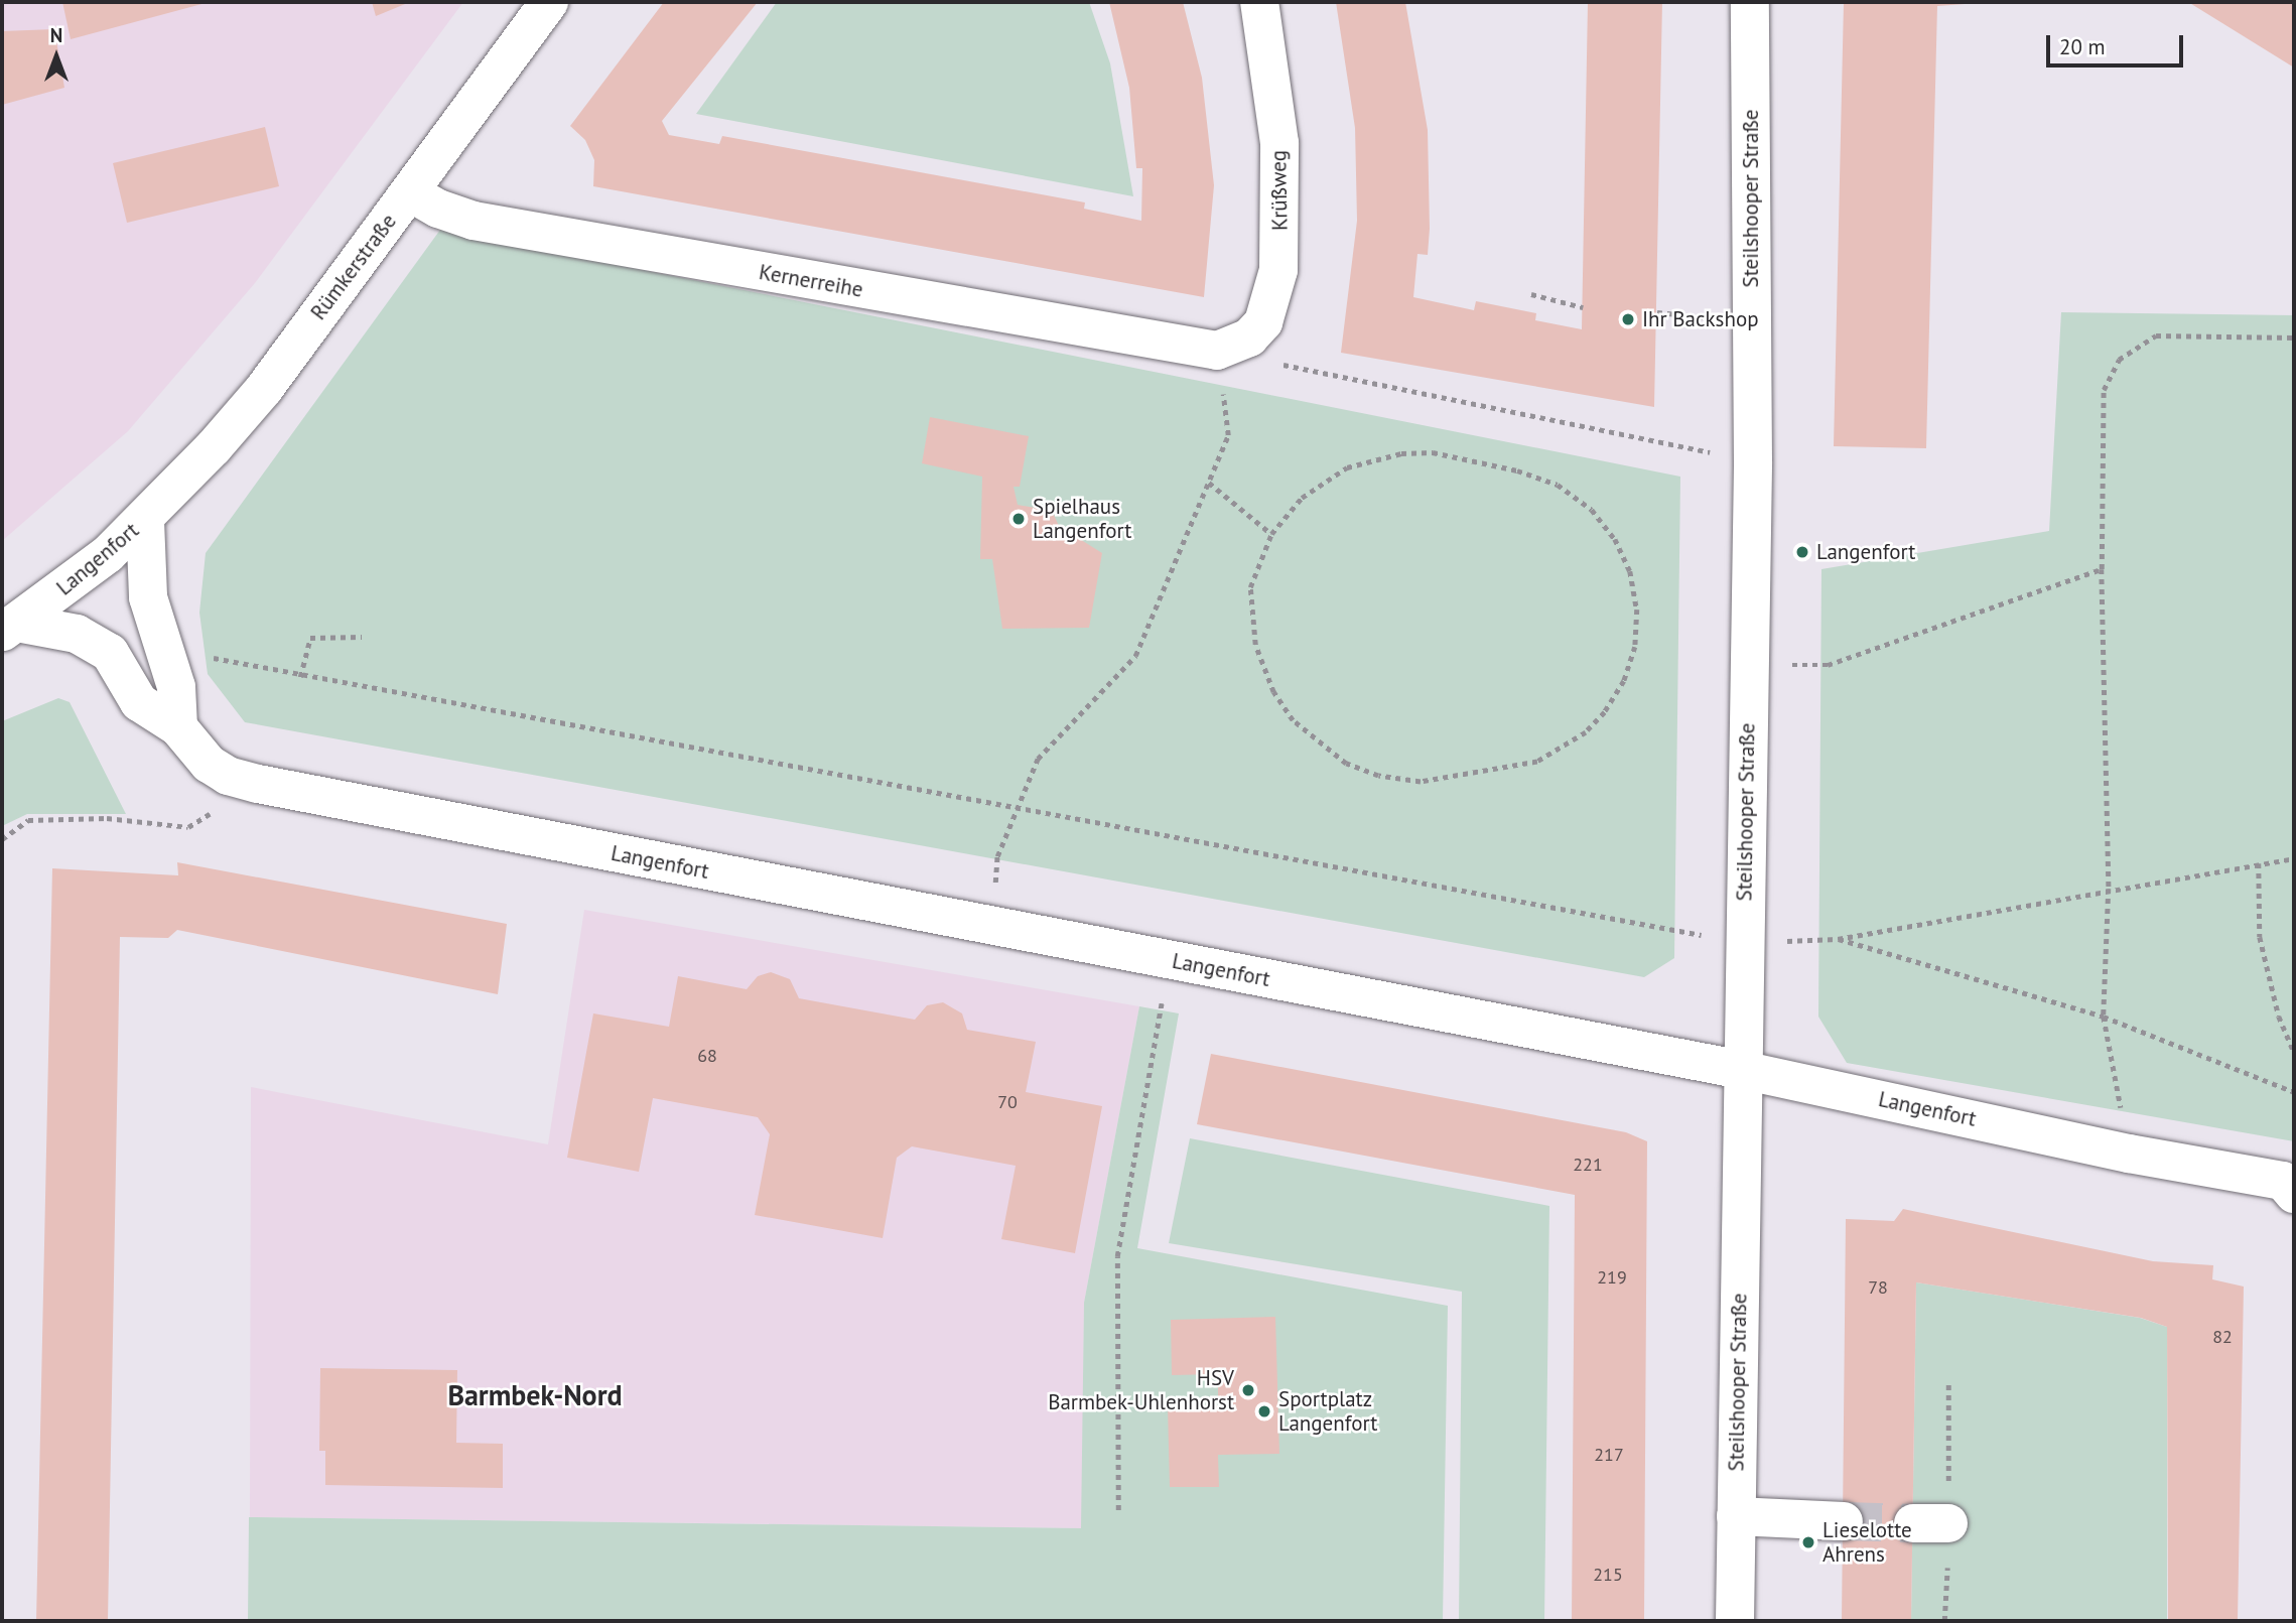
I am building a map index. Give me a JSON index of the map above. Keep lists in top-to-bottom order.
{
  "streets": {
    "street": [
      "Krüßweg",
      "Steilshooper Straße",
      "Rümkerstraße",
      "Kernerreihe",
      "Langenfort"
    ]
  },
  "crossings": [
    ["Krüßweg", "Kernerreihe"],
    ["Steilshooper Straße", "Langenfort"],
    ["Rümkerstraße", "Kernerreihe"],
    ["Rümkerstraße", "Langenfort"]
  ],
  "districts": ["Barmbek-Nord"],
  "places": [
    "Ihr Backshop",
    "Spielhaus Langenfort",
    "Langenfort",
    "HSV Barmbek-Uhlenhorst",
    "Sportplatz Langenfort",
    "Lieselotte Ahrens"
  ],
  "house_numbers": [
    "68",
    "70",
    "221",
    "219",
    "78",
    "82",
    "217",
    "215"
  ],
  "scale_bar": "20 m",
  "north": "top"
}
